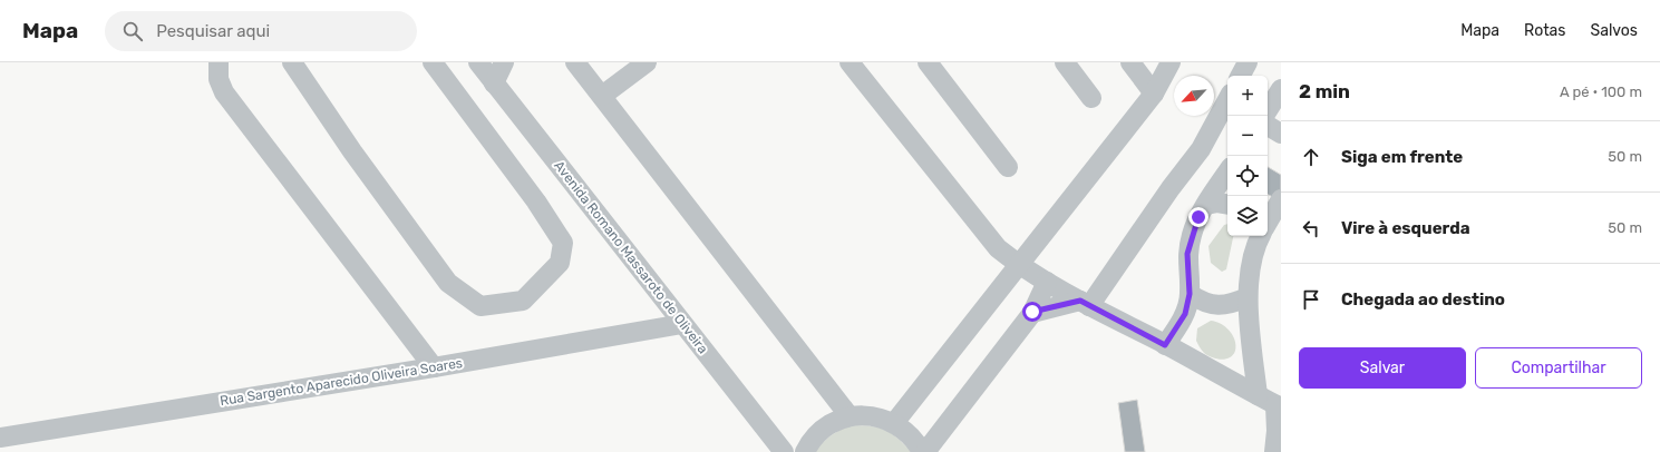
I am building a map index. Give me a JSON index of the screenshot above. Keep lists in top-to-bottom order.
{
  "streets": {
    "street": ["Avenida Romano Massaroto de Oliveira", "Rua Sargento Aparecido Oliveira Soares"]
  },
  "crossings": [
    ["Avenida Romano Massaroto de Oliveira", "Rua Sargento Aparecido Oliveira Soares"]
  ],
  "north": "bottom left",
  "page": {
    "header": "Mapa",
    "search": "Pesquisar aqui",
    "nav": ["Mapa", "Rotas", "Salvos"],
    "heading": ["2 min", "A pé · 100 m"],
    "map_buttons": ["+", "−"],
    "list": [
      ["Siga em frente", "50 m"],
      ["Vire à esquerda", "50 m"],
      "Chegada ao destino"
    ],
    "buttons": ["Salvar", "Compartilhar"]
  }
}
